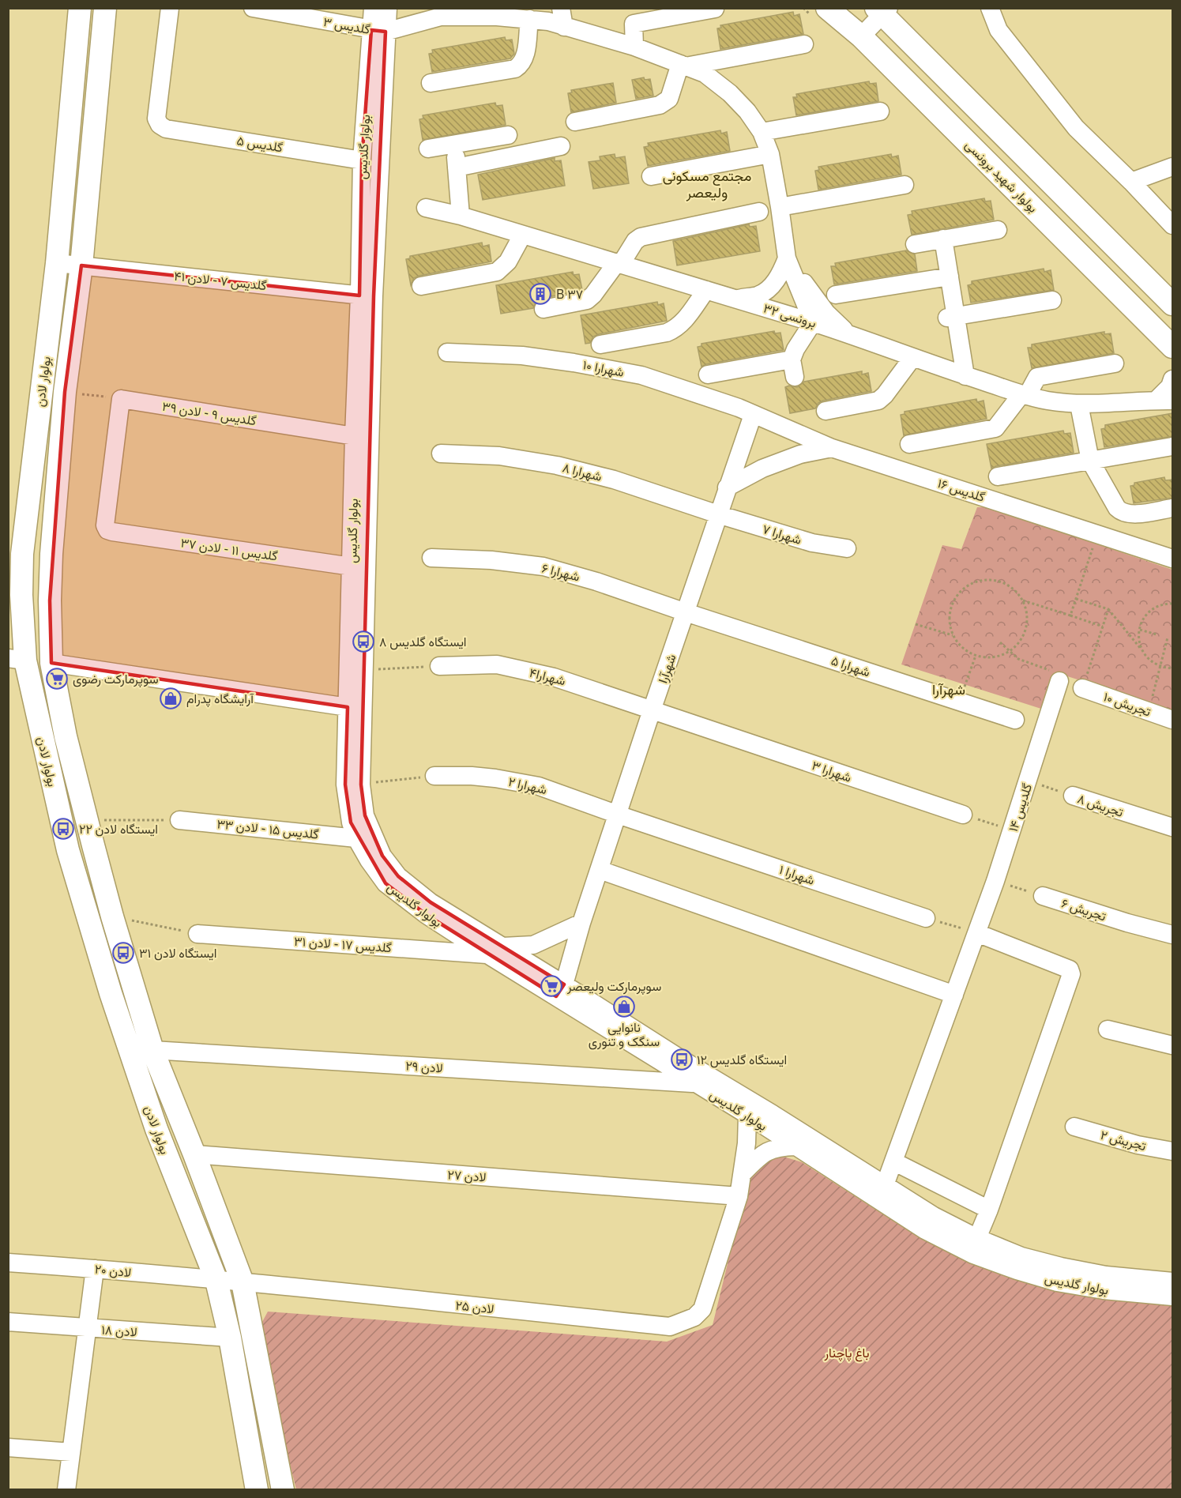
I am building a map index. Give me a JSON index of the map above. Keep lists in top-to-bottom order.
{
  "streets": {
    "main road": ["بولوار شهید برونسی", "بولوار لادن"],
    "street": [
      "گلدیس ۳",
      "گلدیس ۵",
      "بولوار گلدیس",
      "گلدیس ۷ - لادن ۴۱",
      "برونسی ۳۲",
      "شهرارا ۱۰",
      "گلدیس ۹ - لادن ۳۹",
      "شهرارا ۸",
      "گلدیس ۱۶",
      "شهرارا ۷",
      "گلدیس ۱۱ - لادن ۳۷",
      "شهرارا ۶",
      "شهرارا ۵",
      "شهرآرا",
      "شهرارا۴",
      "تجریش ۱۰",
      "شهرارا ۳",
      "شهرارا ۲",
      "تجریش ۸",
      "گلدیس ۱۴",
      "گلدیس ۱۵ - لادن ۳۳",
      "شهرارا ۱",
      "تجریش ۶",
      "گلدیس ۱۷ - لادن ۳۱",
      "لادن ۲۹",
      "تجریش ۲",
      "لادن ۲۷",
      "لادن ۲۰",
      "لادن ۲۵",
      "لادن ۱۸"
    ]
  },
  "crossings": [
    ["گلدیس ۳", "بولوار گلدیس"],
    ["گلدیس ۵", "بولوار گلدیس"],
    ["بولوار گلدیس", "گلدیس ۷ - لادن ۴۱"],
    ["بولوار گلدیس", "گلدیس ۹ - لادن ۳۹"],
    ["بولوار گلدیس", "گلدیس ۱۱ - لادن ۳۷"],
    ["بولوار گلدیس", "شهرآرا"],
    ["بولوار گلدیس", "گلدیس ۱۴"],
    ["بولوار گلدیس", "گلدیس ۱۵ - لادن ۳۳"],
    ["بولوار گلدیس", "گلدیس ۱۷ - لادن ۳۱"],
    ["بولوار گلدیس", "لادن ۲۹"],
    ["گلدیس ۷ - لادن ۴۱", "بولوار لادن"],
    ["شهرارا ۱۰", "گلدیس ۱۶"],
    ["شهرارا ۱۰", "شهرآرا"],
    ["بولوار لادن", "لادن ۲۹"],
    ["بولوار لادن", "لادن ۲۷"],
    ["بولوار لادن", "لادن ۲۰"],
    ["بولوار لادن", "لادن ۲۵"],
    ["بولوار لادن", "لادن ۱۸"],
    ["گلدیس ۹ - لادن ۳۹", "گلدیس ۱۱ - لادن ۳۷"],
    ["شهرارا ۸", "شهرارا ۷"],
    ["شهرارا ۸", "شهرآرا"],
    ["گلدیس ۱۶", "شهرآرا"],
    ["شهرارا ۷", "شهرآرا"],
    ["شهرارا ۶", "شهرارا ۵"],
    ["شهرارا ۶", "شهرآرا"],
    ["شهرارا ۵", "شهرآرا"],
    ["شهرآرا", "شهرارا۴"],
    ["شهرآرا", "شهرارا ۳"],
    ["شهرآرا", "شهرارا ۲"],
    ["شهرآرا", "شهرارا ۱"],
    ["شهرآرا", "گلدیس ۱۷ - لادن ۳۱"],
    ["شهرارا۴", "شهرارا ۳"],
    ["شهرارا ۲", "شهرارا ۱"],
    ["تجریش ۸", "گلدیس ۱۴"],
    ["لادن ۲۷", "لادن ۲۵"],
    ["لادن ۲۰", "لادن ۲۵"]
  ],
  "districts": ["مجتمع مسکونی ولیعصر", "شهرآرا"],
  "parks": ["باغ پاچنار"],
  "places": {
    "building": ["B ۳۷"],
    "bus stop": [
      "ایستگاه گلدیس ۸",
      "ایستگاه لادن ۲۲",
      "ایستگاه لادن ۳۱",
      "ایستگاه گلدیس ۱۲"
    ],
    "supermarket": ["سوپرمارکت رضوی", "سوپرمارکت ولیعصر"],
    "shop": ["آرایشگاه پدرام", "نانوایی سنگک و تنوری"]
  }
}
